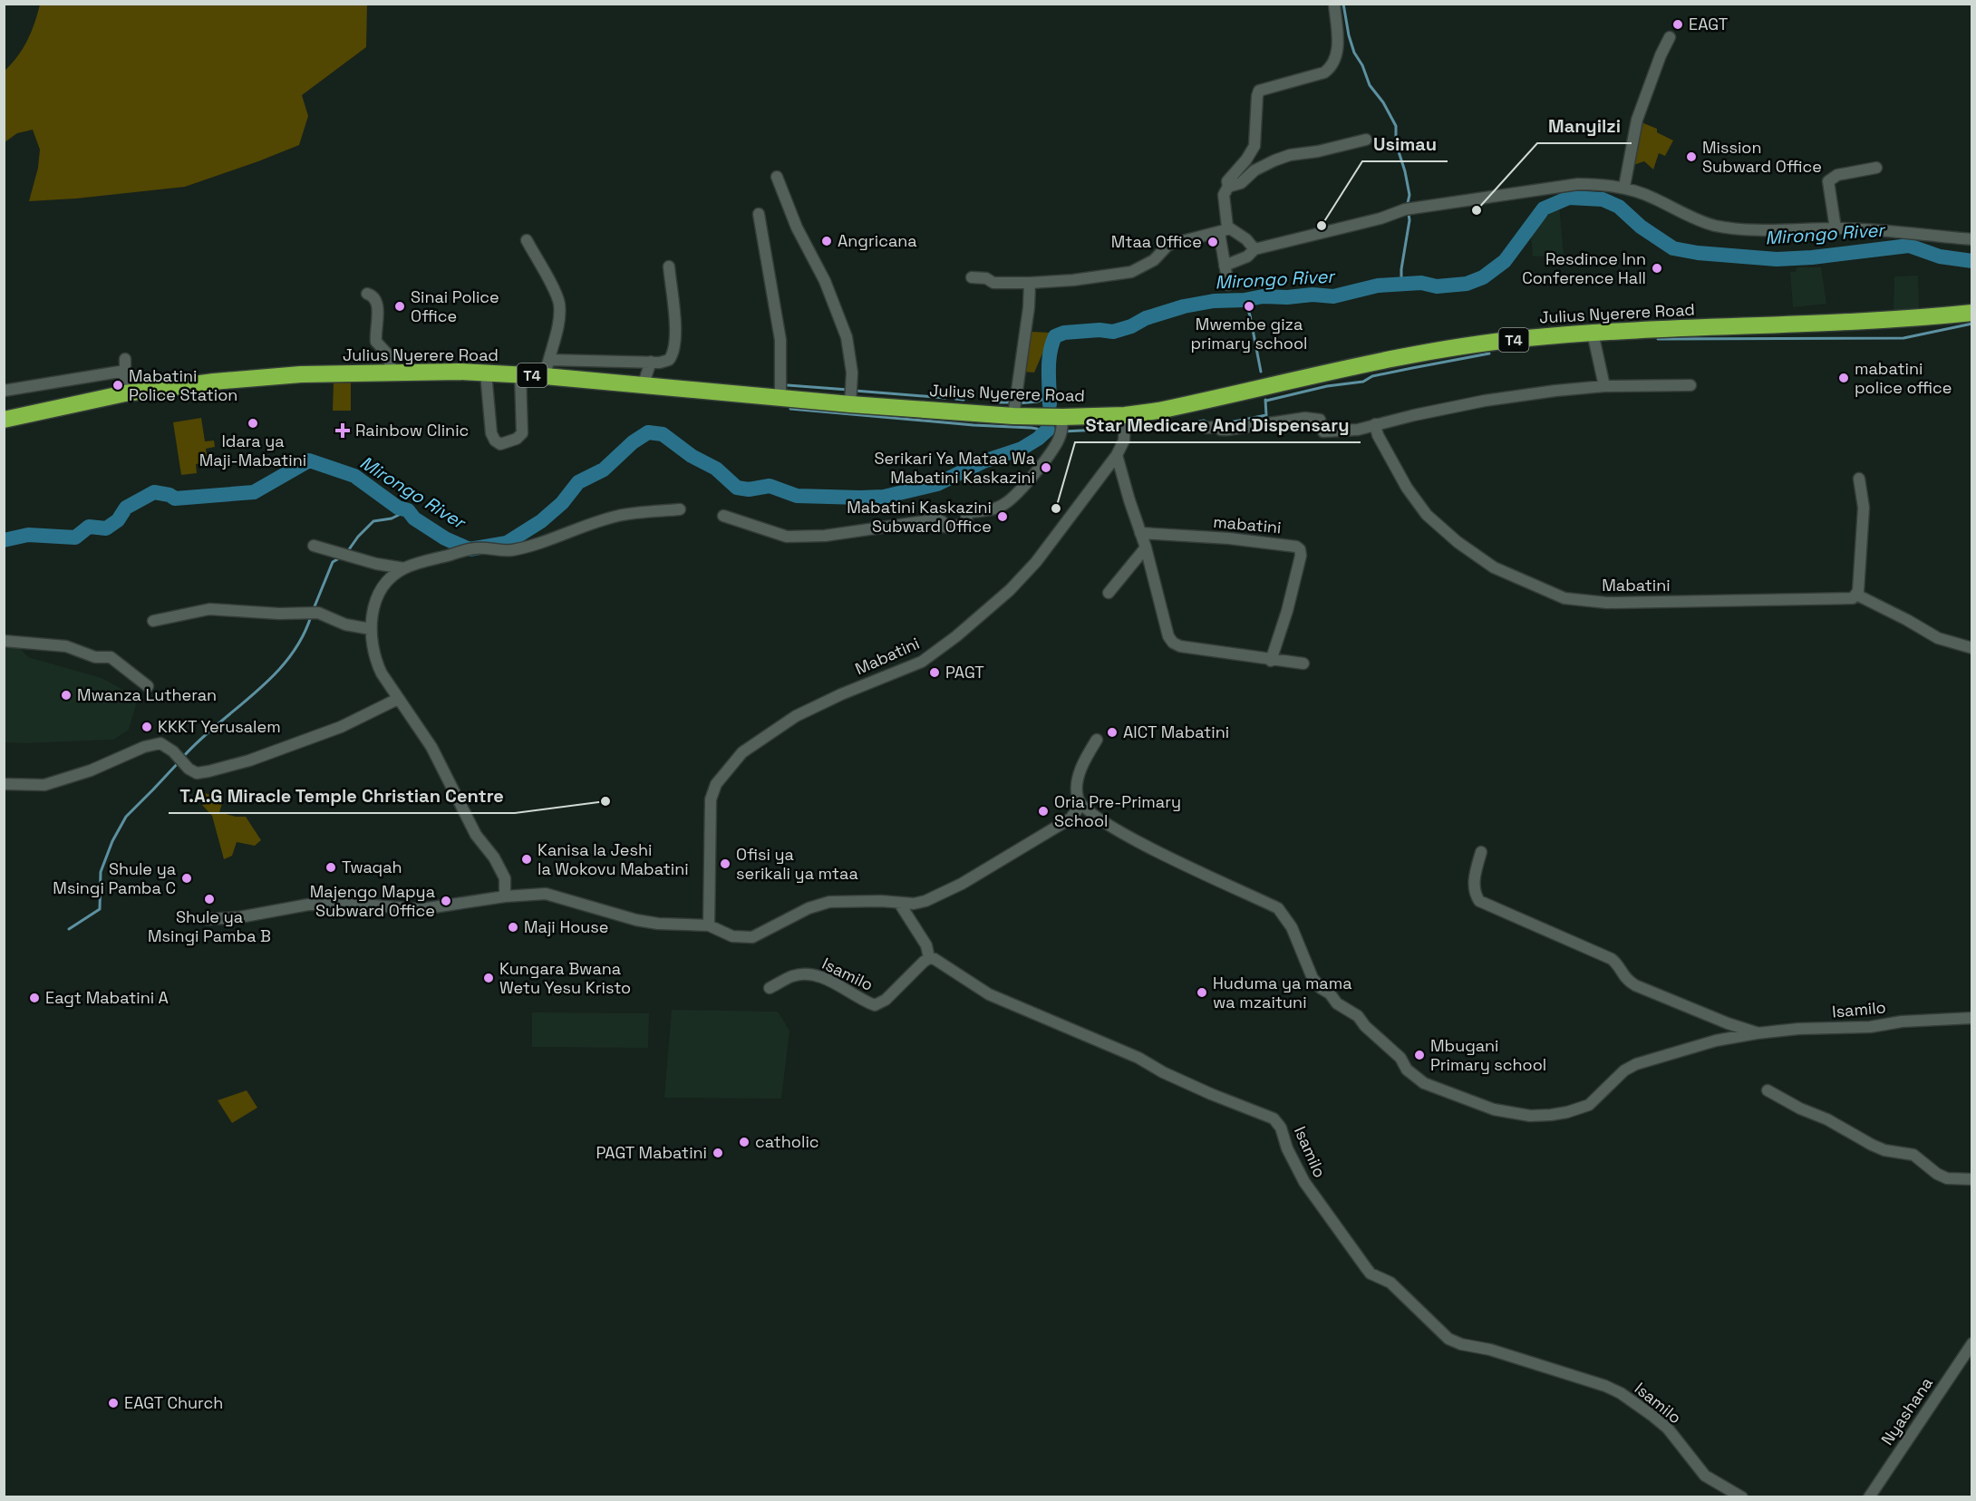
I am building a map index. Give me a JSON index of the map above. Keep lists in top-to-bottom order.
{
  "streets": {
    "highway": ["Julius Nyerere Road", "T4"],
    "street": [
      "mabatini",
      "Mabatini",
      "Isamilo",
      "Nyashana"
    ]
  },
  "crossings": [
    ["Julius Nyerere Road", "Mabatini"]
  ],
  "water": ["Mirongo River"],
  "places": {
    "other": [
      "EAGT",
      "Mission Subward Office",
      "Manyilzi",
      "Usimau",
      "Angricana",
      "Mtaa Office",
      "Resdince Inn Conference Hall",
      "Sinai Police Office",
      "Mwembe giza primary school",
      "mabatini police office",
      "Mabatini Police Station",
      "Idara ya Maji-Mabatini",
      "Serikari Ya Mataa Wa Mabatini Kaskazini",
      "Star Medicare And Dispensary",
      "Mabatini Kaskazini Subward Office",
      "PAGT",
      "Mwanza Lutheran",
      "KKKT Yerusalem",
      "AICT Mabatini",
      "T.A.G Miracle Temple Christian Centre",
      "Oria Pre-Primary School",
      "Kanisa la Jeshi la Wokovu Mabatini",
      "Ofisi ya serikali ya mtaa",
      "Twaqah",
      "Shule ya Msingi Pamba C",
      "Shule ya Msingi Pamba B",
      "Majengo Mapya Subward Office",
      "Maji House",
      "Kungara Bwana Wetu Yesu Kristo",
      "Huduma ya mama wa mzaituni",
      "Eagt Mabatini A",
      "Mbugani Primary school",
      "catholic",
      "PAGT Mabatini",
      "EAGT Church"
    ],
    "health": ["Rainbow Clinic"]
  }
}
